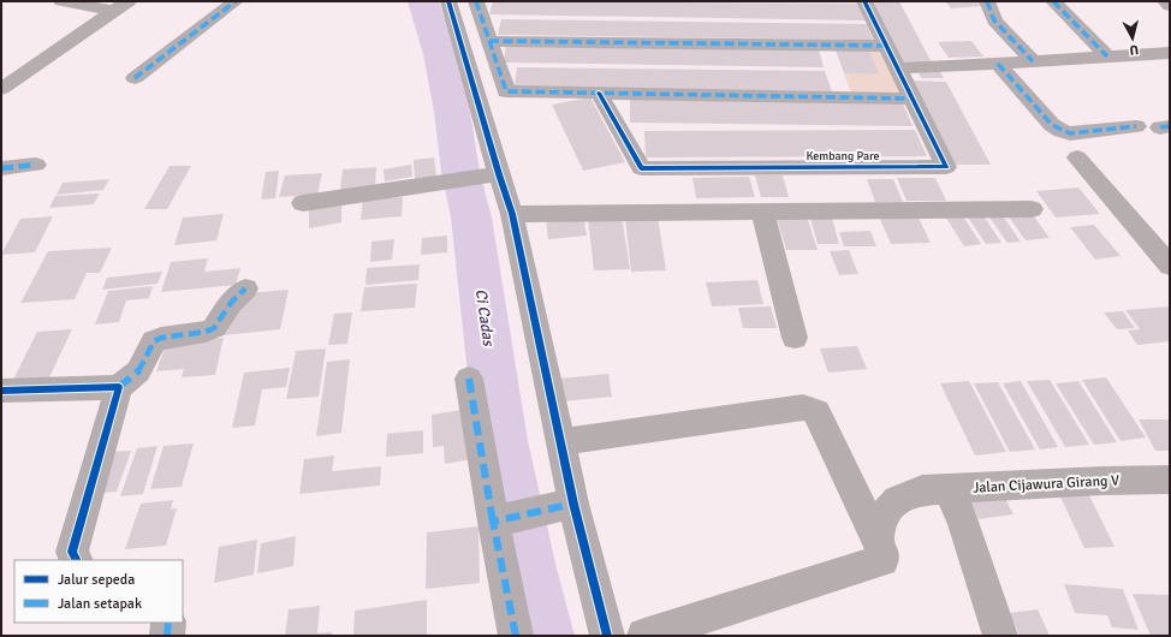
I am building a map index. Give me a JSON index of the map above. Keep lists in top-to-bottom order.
{
  "streets": {
    "street": ["Kembang Pare", "Jalan Cijawura Girang V"]
  },
  "water": ["Ci Cadas"],
  "legend": ["Jalur sepeda", "Jalan setapak"],
  "north": "bottom"
}
